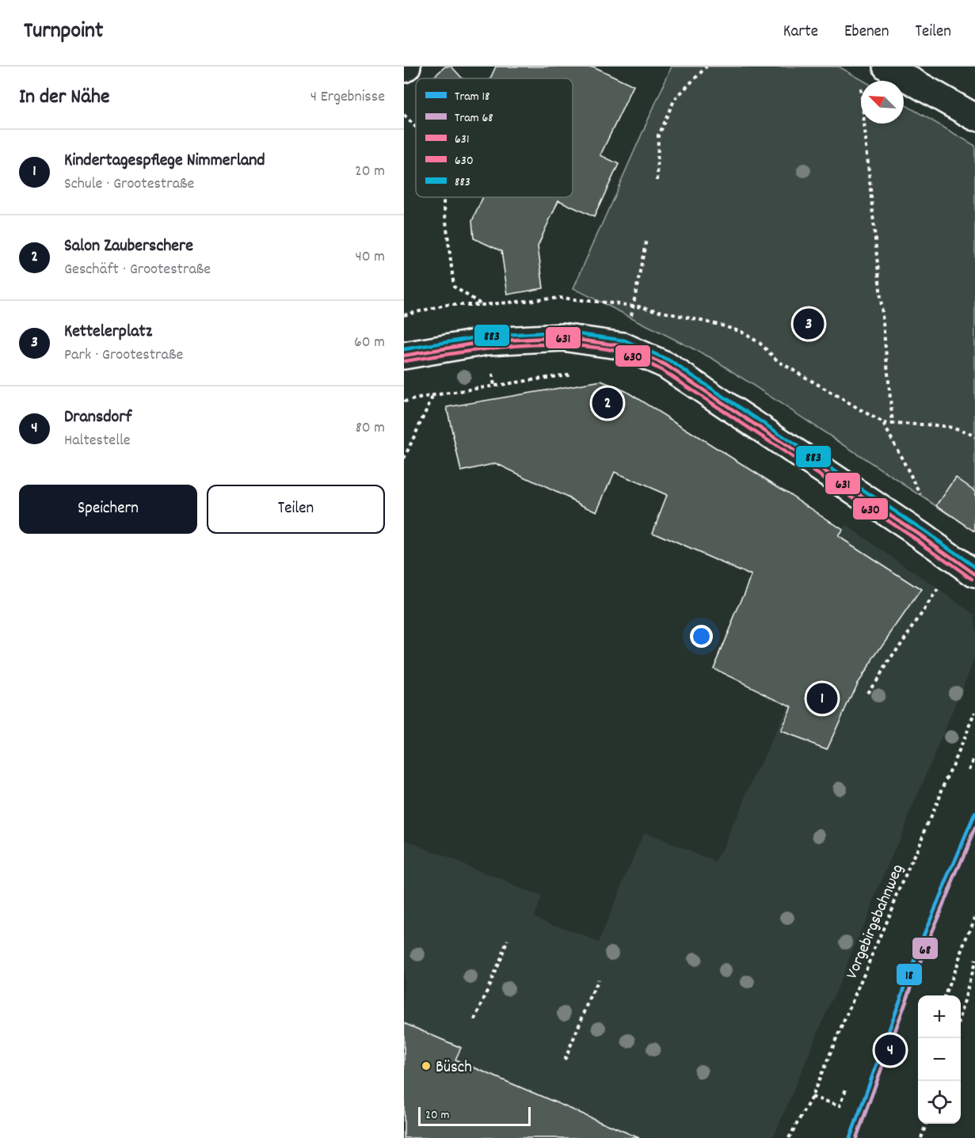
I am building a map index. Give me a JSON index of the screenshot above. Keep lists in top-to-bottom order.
{
  "streets": {
    "path": ["Vorgebirgsbahnweg"]
  },
  "places": ["Büsch"],
  "lines": [
    "transit line 883",
    "transit line 631",
    "transit line 630",
    "tram line 18",
    "tram line 68"
  ],
  "legend": [
    "Tram 18",
    "Tram 68",
    "631",
    "630",
    "883"
  ],
  "scale_bar": "20 m",
  "north": "top left",
  "page": {
    "header": "Turnpoint",
    "nav": ["Karte", "Ebenen", "Teilen"],
    "heading": ["In der Nähe", "4 Ergebnisse"],
    "list": [
      {
        "mark": "1",
        "name": "Kindertagespflege Nimmerland",
        "note": "Schule · Grootestraße",
        "value": "20 m"
      },
      {
        "mark": "2",
        "name": "Salon Zauberschere",
        "note": "Geschäft · Grootestraße",
        "value": "40 m"
      },
      {
        "mark": "3",
        "name": "Kettelerplatz",
        "note": "Park · Grootestraße",
        "value": "60 m"
      },
      {
        "mark": "4",
        "name": "Dransdorf",
        "note": "Haltestelle",
        "value": "80 m"
      }
    ],
    "pins": [
      "3",
      "2",
      "1",
      "4"
    ],
    "buttons": ["Speichern", "Teilen"],
    "map_buttons": ["+", "−"],
    "scale": "20 m"
  }
}
